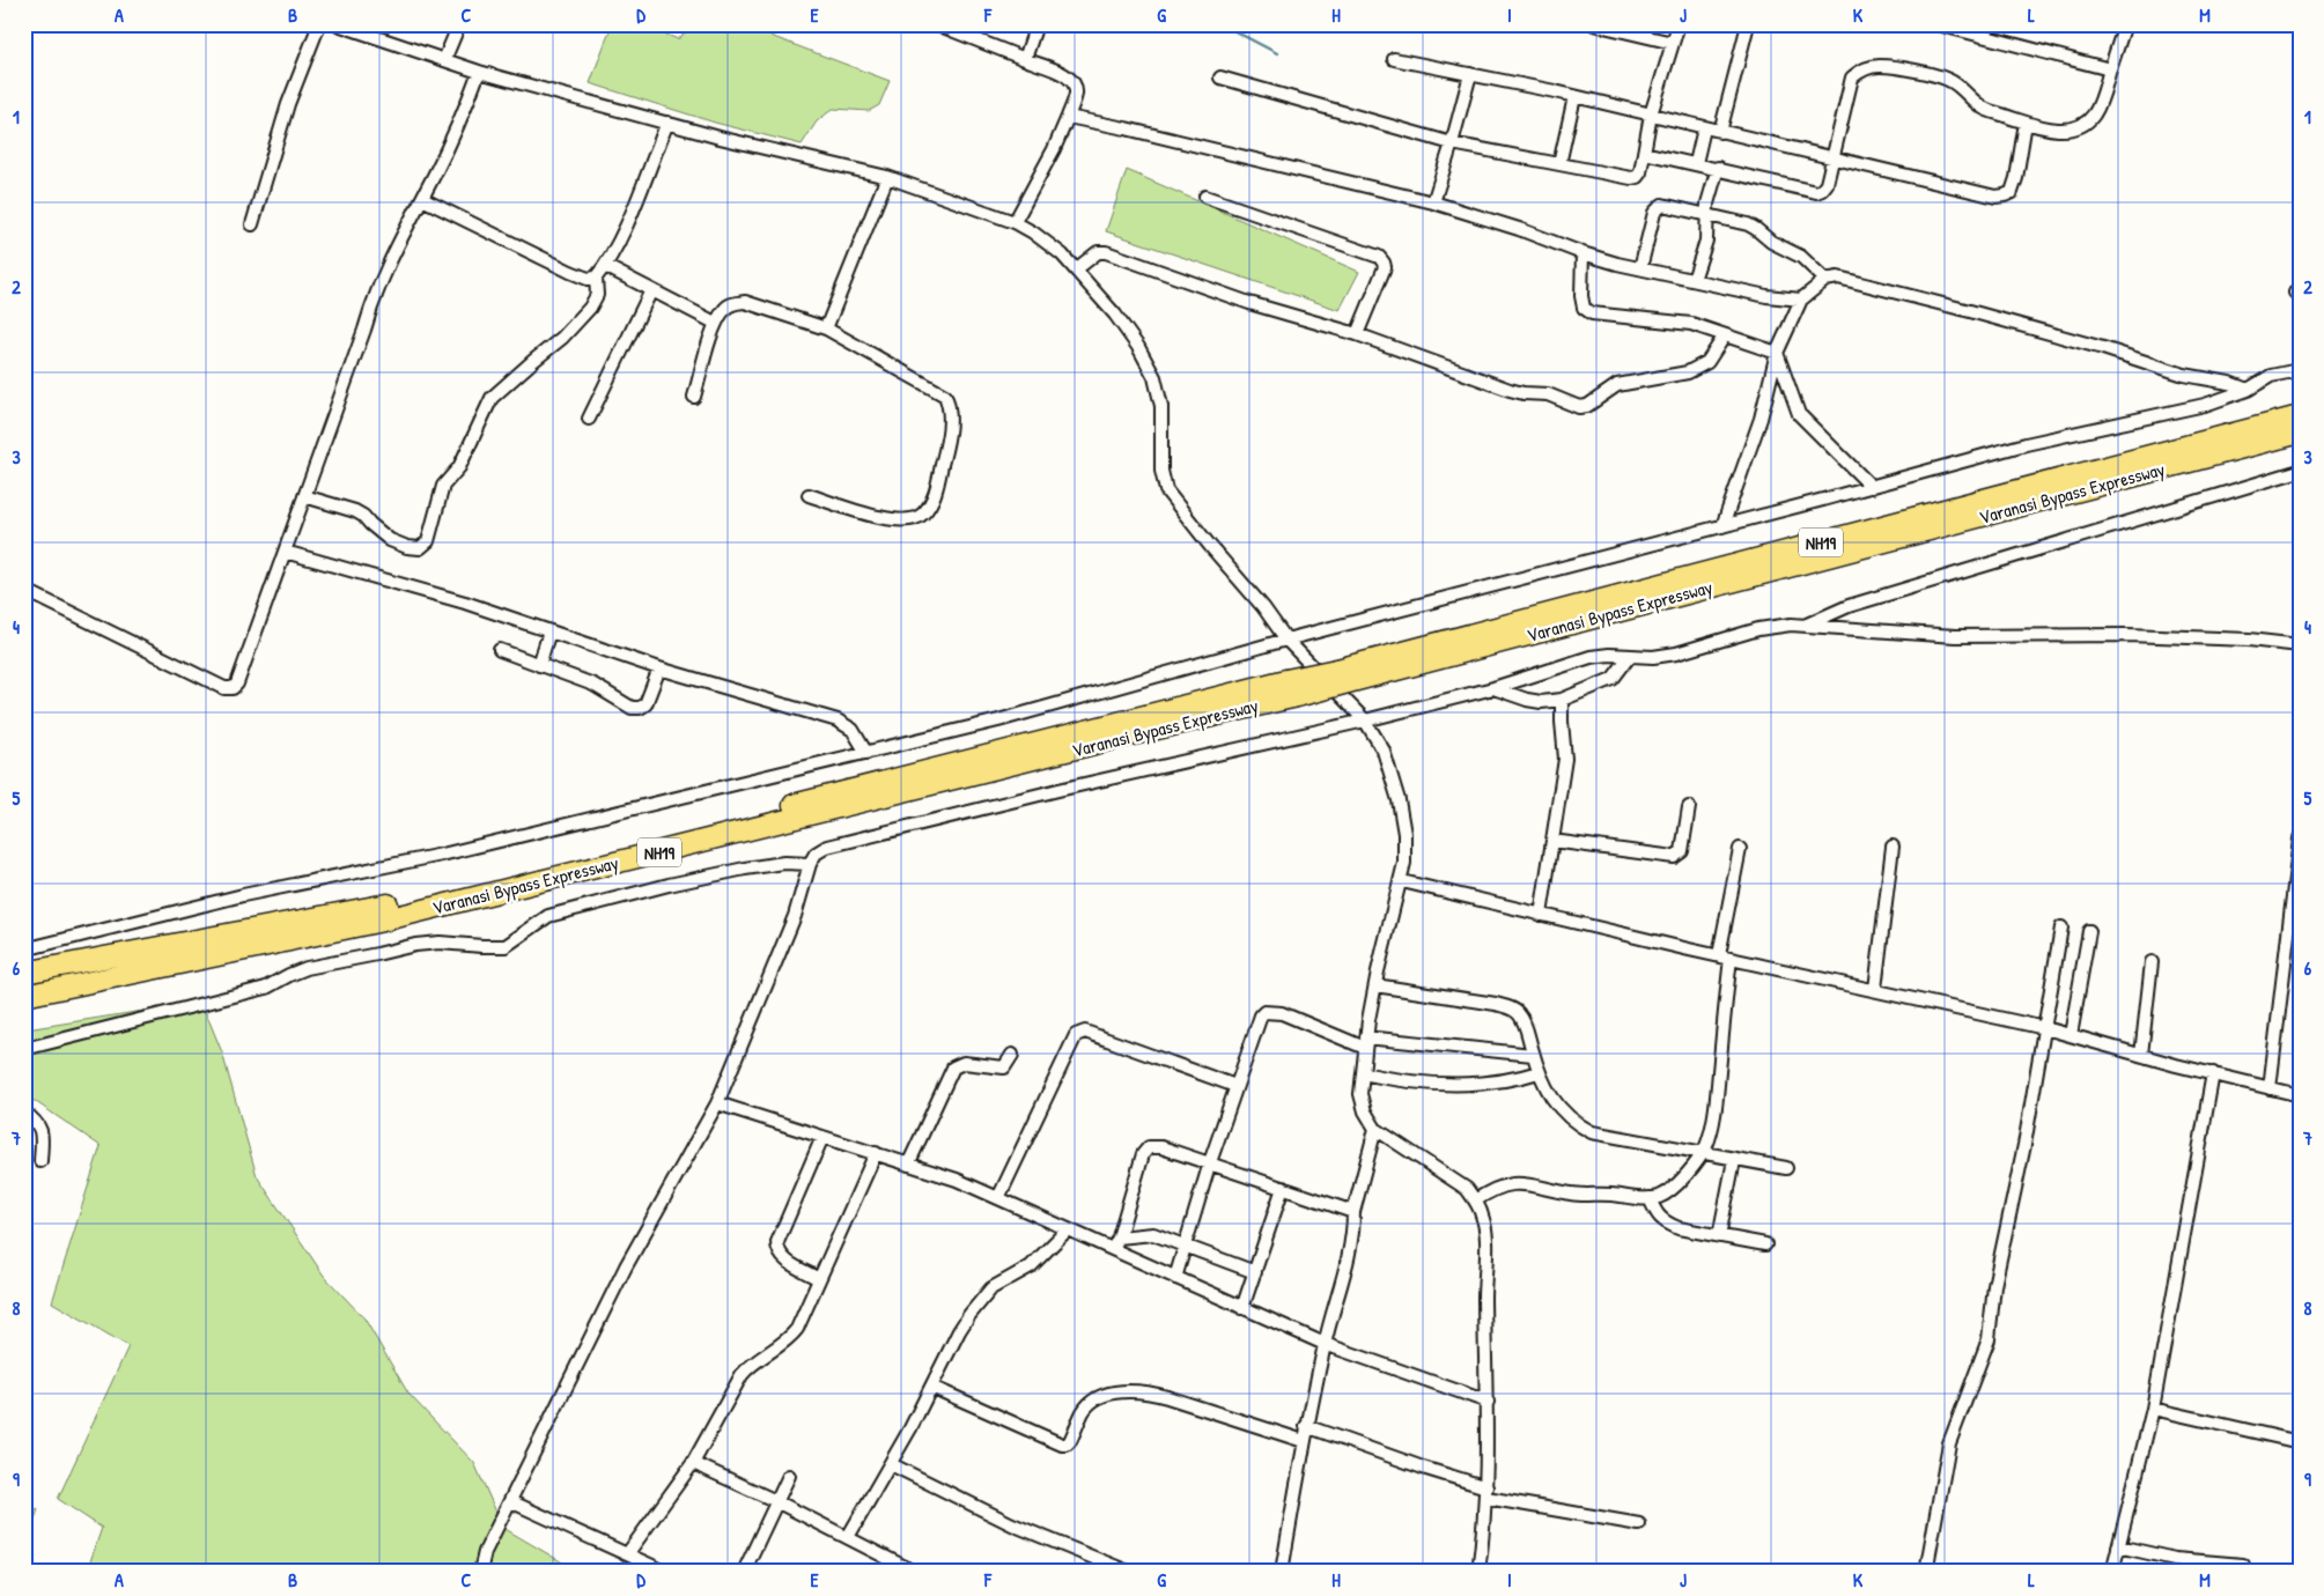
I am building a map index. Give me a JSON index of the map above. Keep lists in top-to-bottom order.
{
  "streets": {
    "highway": ["Varanasi Bypass Expressway", "NH19"]
  },
  "grid": {
    "columns": [
      "A",
      "B",
      "C",
      "D",
      "E",
      "F",
      "G",
      "H",
      "I",
      "J",
      "K",
      "L",
      "M"
    ],
    "rows": [
      "1",
      "2",
      "3",
      "4",
      "5",
      "6",
      "7",
      "8",
      "9"
    ]
  }
}
